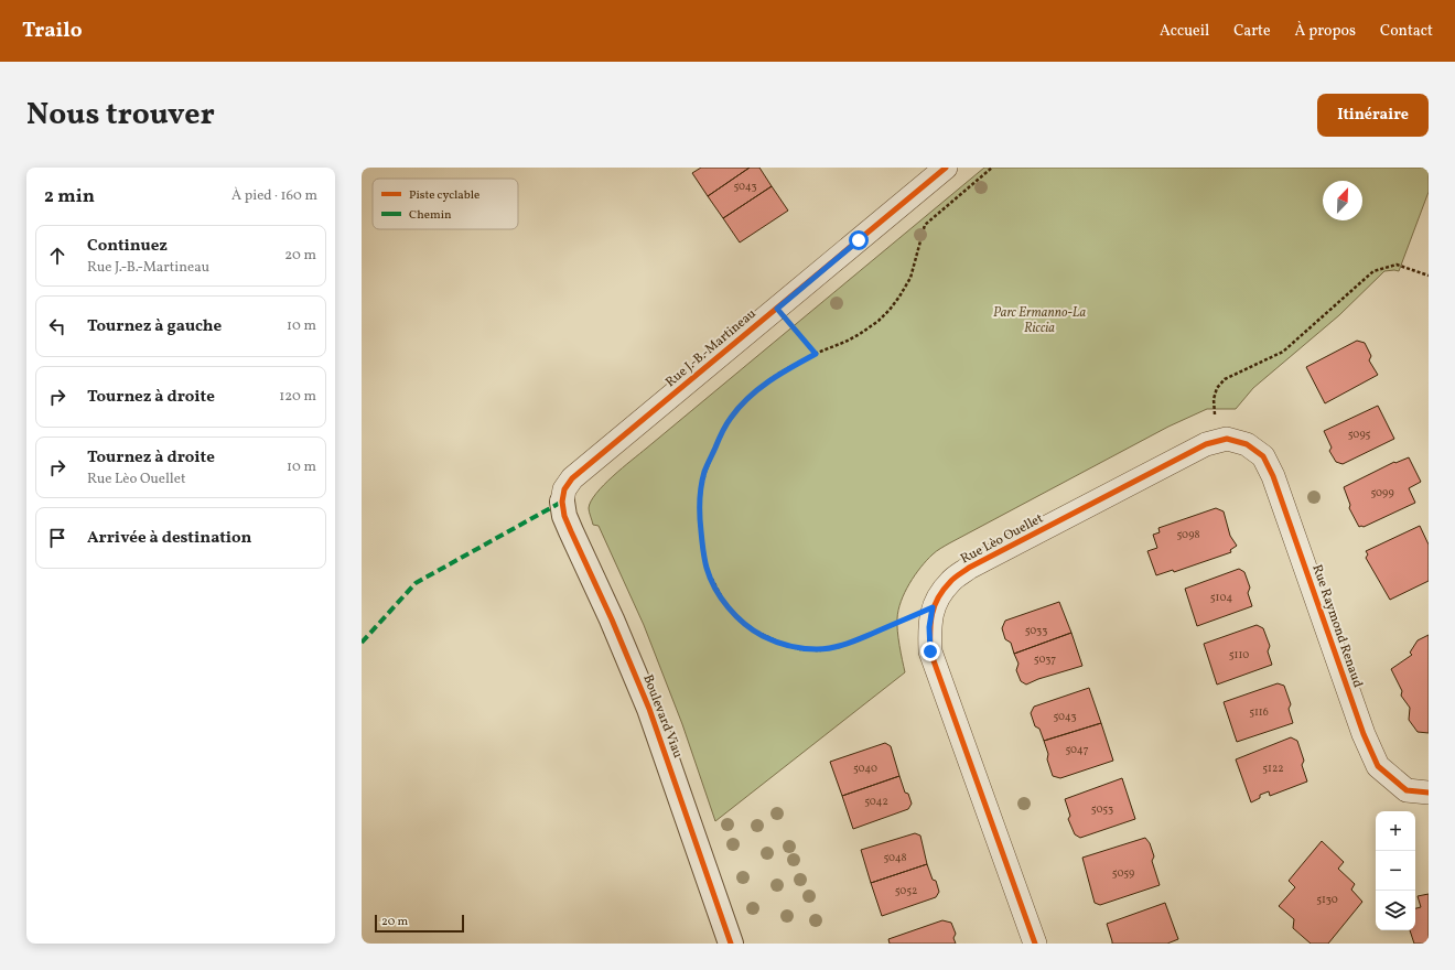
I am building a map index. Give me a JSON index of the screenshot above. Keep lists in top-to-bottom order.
{
  "streets": {
    "street": [
      "Rue J.-B.-Martineau",
      "Rue Lèo Ouellet",
      "Rue Raymond Renaud",
      "Boulevard Viau"
    ]
  },
  "crossings": [
    ["Rue J.-B.-Martineau", "Boulevard Viau"],
    ["Rue Lèo Ouellet", "Rue Raymond Renaud"]
  ],
  "parks": ["Parc Ermanno-La Riccia"],
  "house_numbers": [
    "5043",
    "5095",
    "5099",
    "5098",
    "5104",
    "5033",
    "5110",
    "5037",
    "5116",
    "5043",
    "5047",
    "5040",
    "5122",
    "5042",
    "5053",
    "5048",
    "5059",
    "5052",
    "5130"
  ],
  "legend": ["Piste cyclable", "Chemin"],
  "scale_bar": "20 m",
  "north": "top right",
  "page": {
    "header": "Trailo",
    "nav": [
      "Accueil",
      "Carte",
      "À propos",
      "Contact"
    ],
    "title": "Nous trouver",
    "buttons": "Itinéraire",
    "heading": ["2 min", "À pied · 160 m"],
    "list": [
      ["Continuez", "Rue J.-B.-Martineau", "20 m"],
      ["Tournez à gauche", "10 m"],
      ["Tournez à droite", "120 m"],
      ["Tournez à droite", "Rue Lèo Ouellet", "10 m"],
      "Arrivée à destination"
    ],
    "map_buttons": ["+", "−"],
    "scale": "20 m"
  }
}
